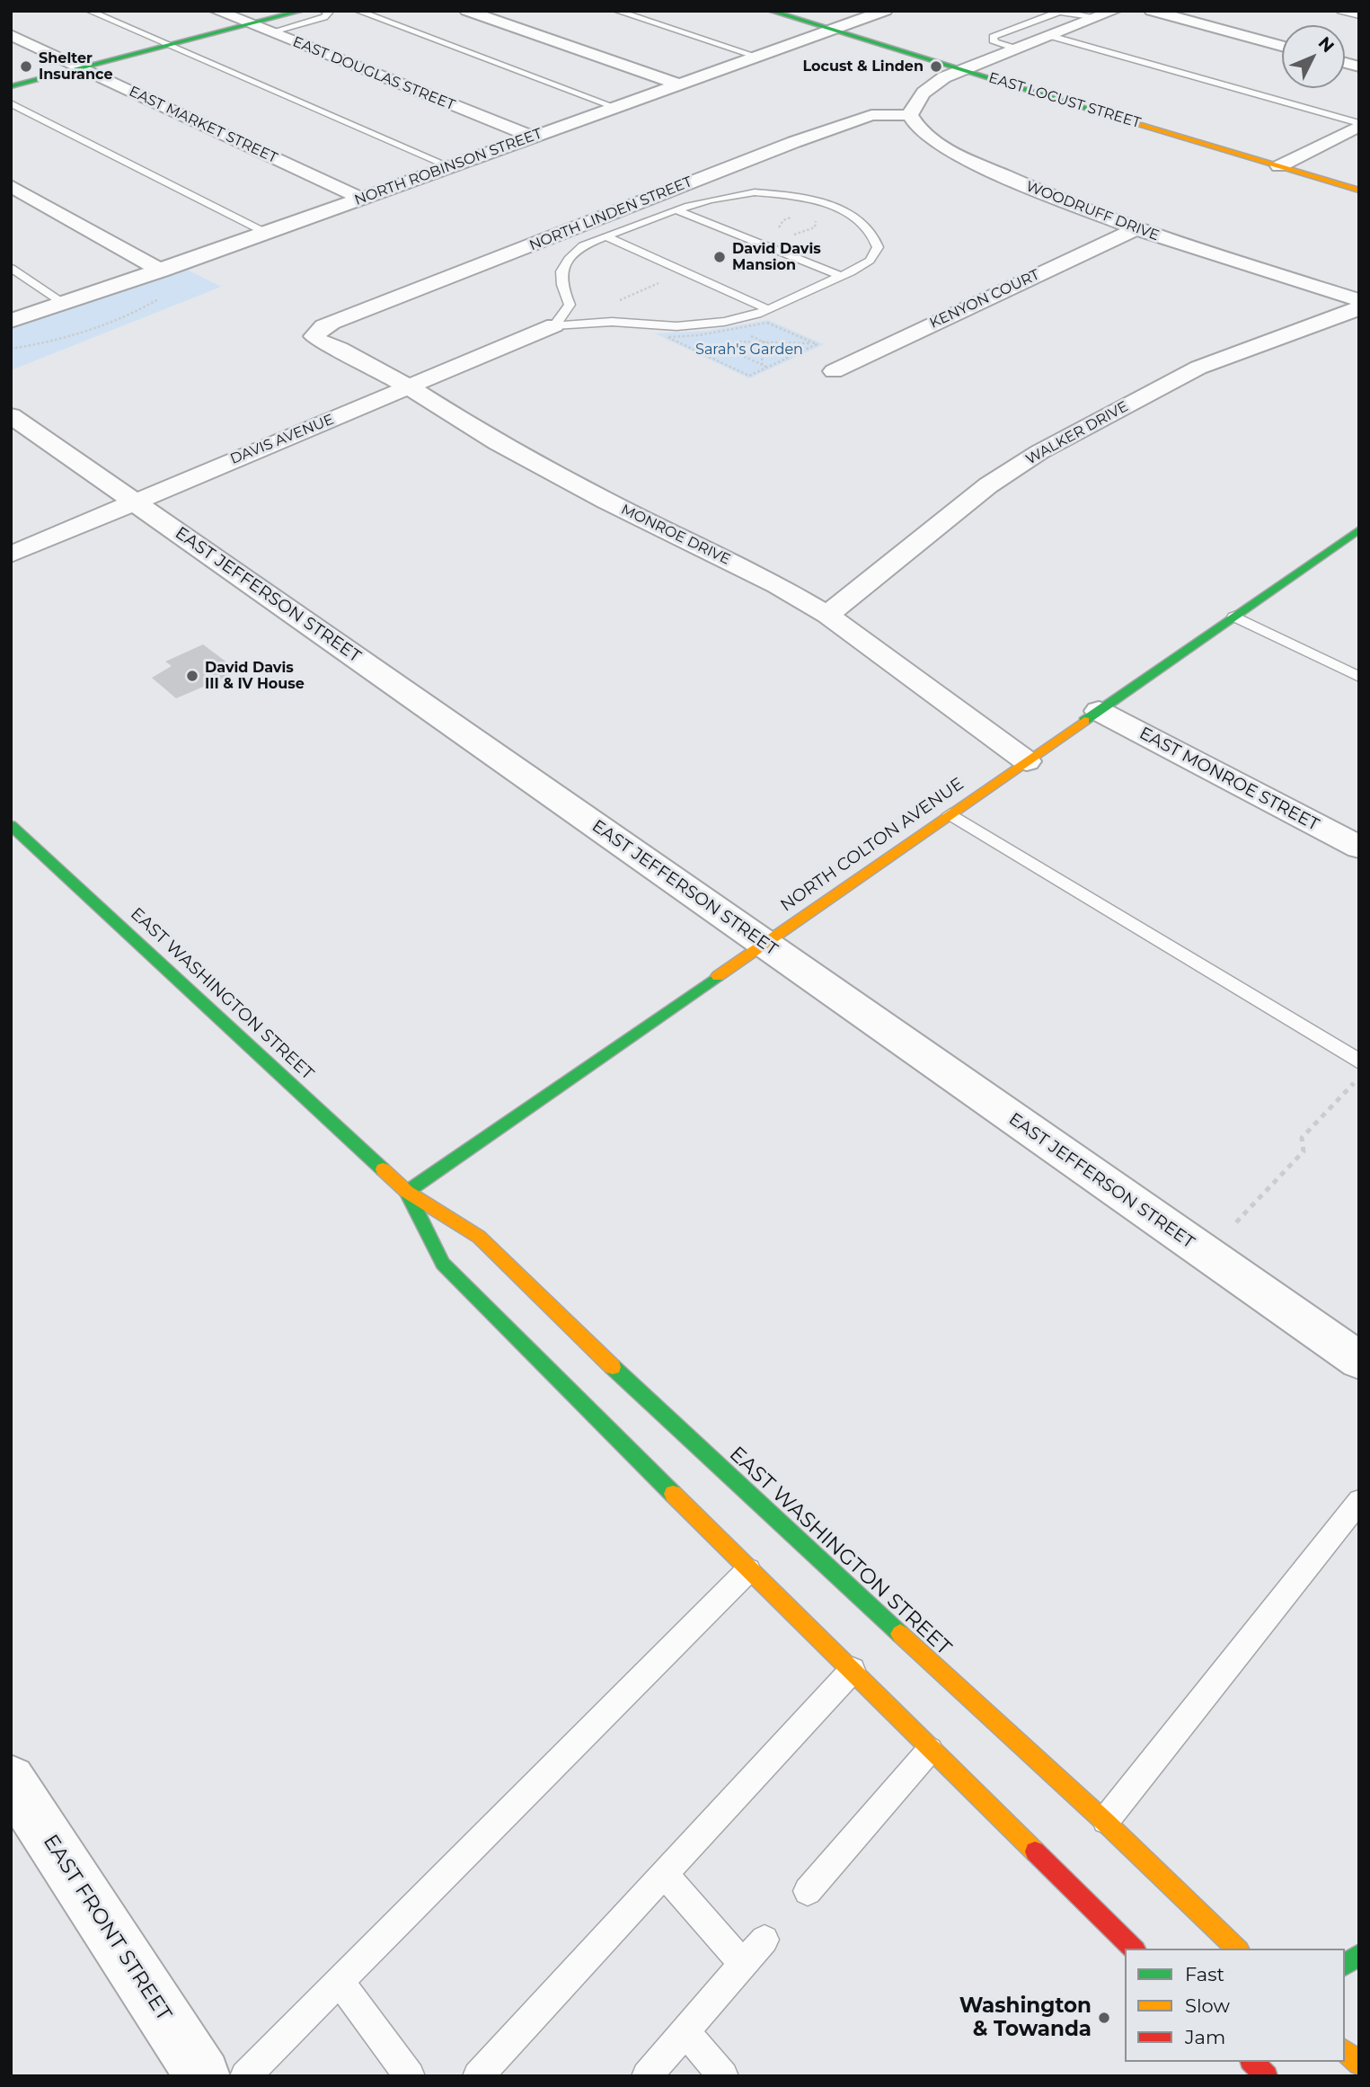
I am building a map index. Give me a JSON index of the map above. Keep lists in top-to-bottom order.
{
  "streets": {
    "main road": ["EAST LOCUST STREET", "NORTH COLTON AVENUE", "EAST WASHINGTON STREET"],
    "street": [
      "EAST DOUGLAS STREET",
      "EAST MARKET STREET",
      "NORTH ROBINSON STREET",
      "WOODRUFF DRIVE",
      "NORTH LINDEN STREET",
      "KENYON COURT",
      "WALKER DRIVE",
      "DAVIS AVENUE",
      "MONROE DRIVE",
      "EAST JEFFERSON STREET",
      "EAST MONROE STREET",
      "EAST FRONT STREET"
    ]
  },
  "crossings": [
    ["EAST DOUGLAS STREET", "NORTH ROBINSON STREET"],
    ["EAST LOCUST STREET", "NORTH ROBINSON STREET"],
    ["EAST MARKET STREET", "NORTH ROBINSON STREET"],
    ["WOODRUFF DRIVE", "NORTH LINDEN STREET"],
    ["WOODRUFF DRIVE", "KENYON COURT"],
    ["NORTH LINDEN STREET", "MONROE DRIVE"],
    ["WALKER DRIVE", "MONROE DRIVE"],
    ["DAVIS AVENUE", "MONROE DRIVE"],
    ["DAVIS AVENUE", "EAST JEFFERSON STREET"],
    ["MONROE DRIVE", "NORTH COLTON AVENUE"],
    ["EAST JEFFERSON STREET", "NORTH COLTON AVENUE"],
    ["EAST MONROE STREET", "NORTH COLTON AVENUE"],
    ["NORTH COLTON AVENUE", "EAST WASHINGTON STREET"]
  ],
  "parks": ["Sarah's Garden"],
  "places": [
    "Shelter Insurance",
    "Locust & Linden",
    "David Davis Mansion",
    "David Davis III & IV House",
    "Washington & Towanda"
  ],
  "legend": ["Fast", "Slow", "Jam"],
  "north": "top right"
}
